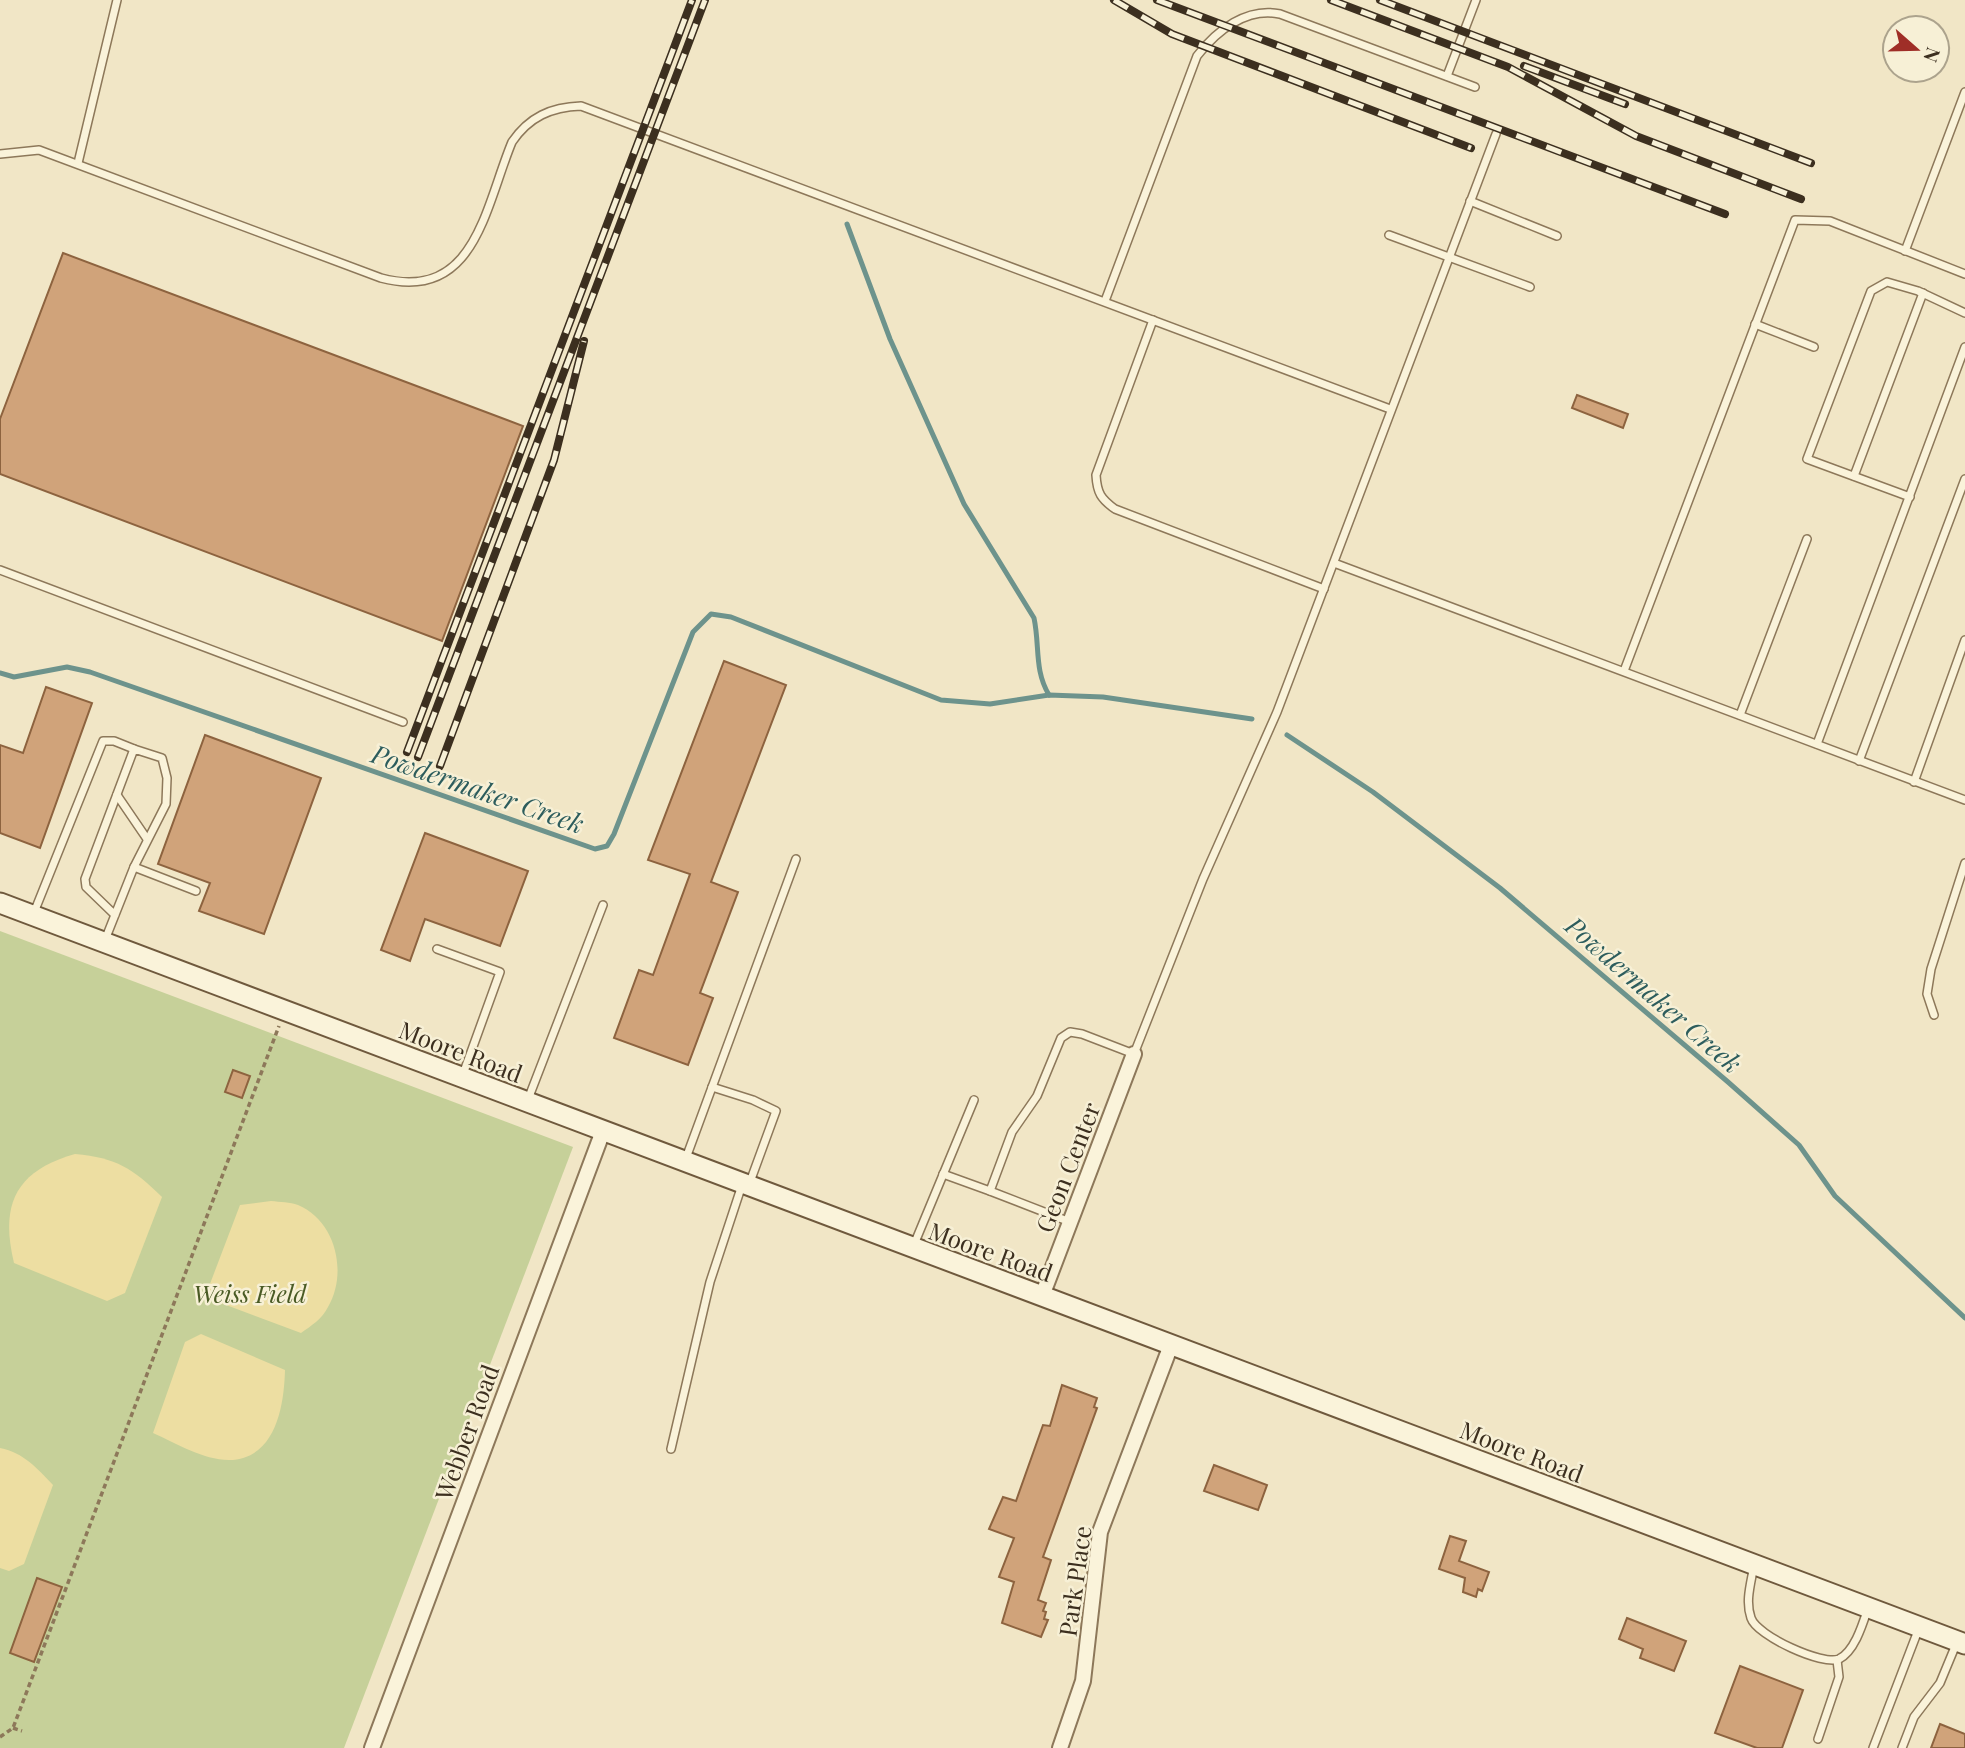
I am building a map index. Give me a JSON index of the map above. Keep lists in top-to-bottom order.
{
  "streets": {
    "street": [
      "Moore Road",
      "Geon Center",
      "Webber Road",
      "Park Place"
    ]
  },
  "crossings": [
    ["Moore Road", "Geon Center"],
    ["Moore Road", "Webber Road"],
    ["Moore Road", "Park Place"]
  ],
  "water": ["Powdermaker Creek"],
  "parks": ["Weiss Field"],
  "north": "right"
}
